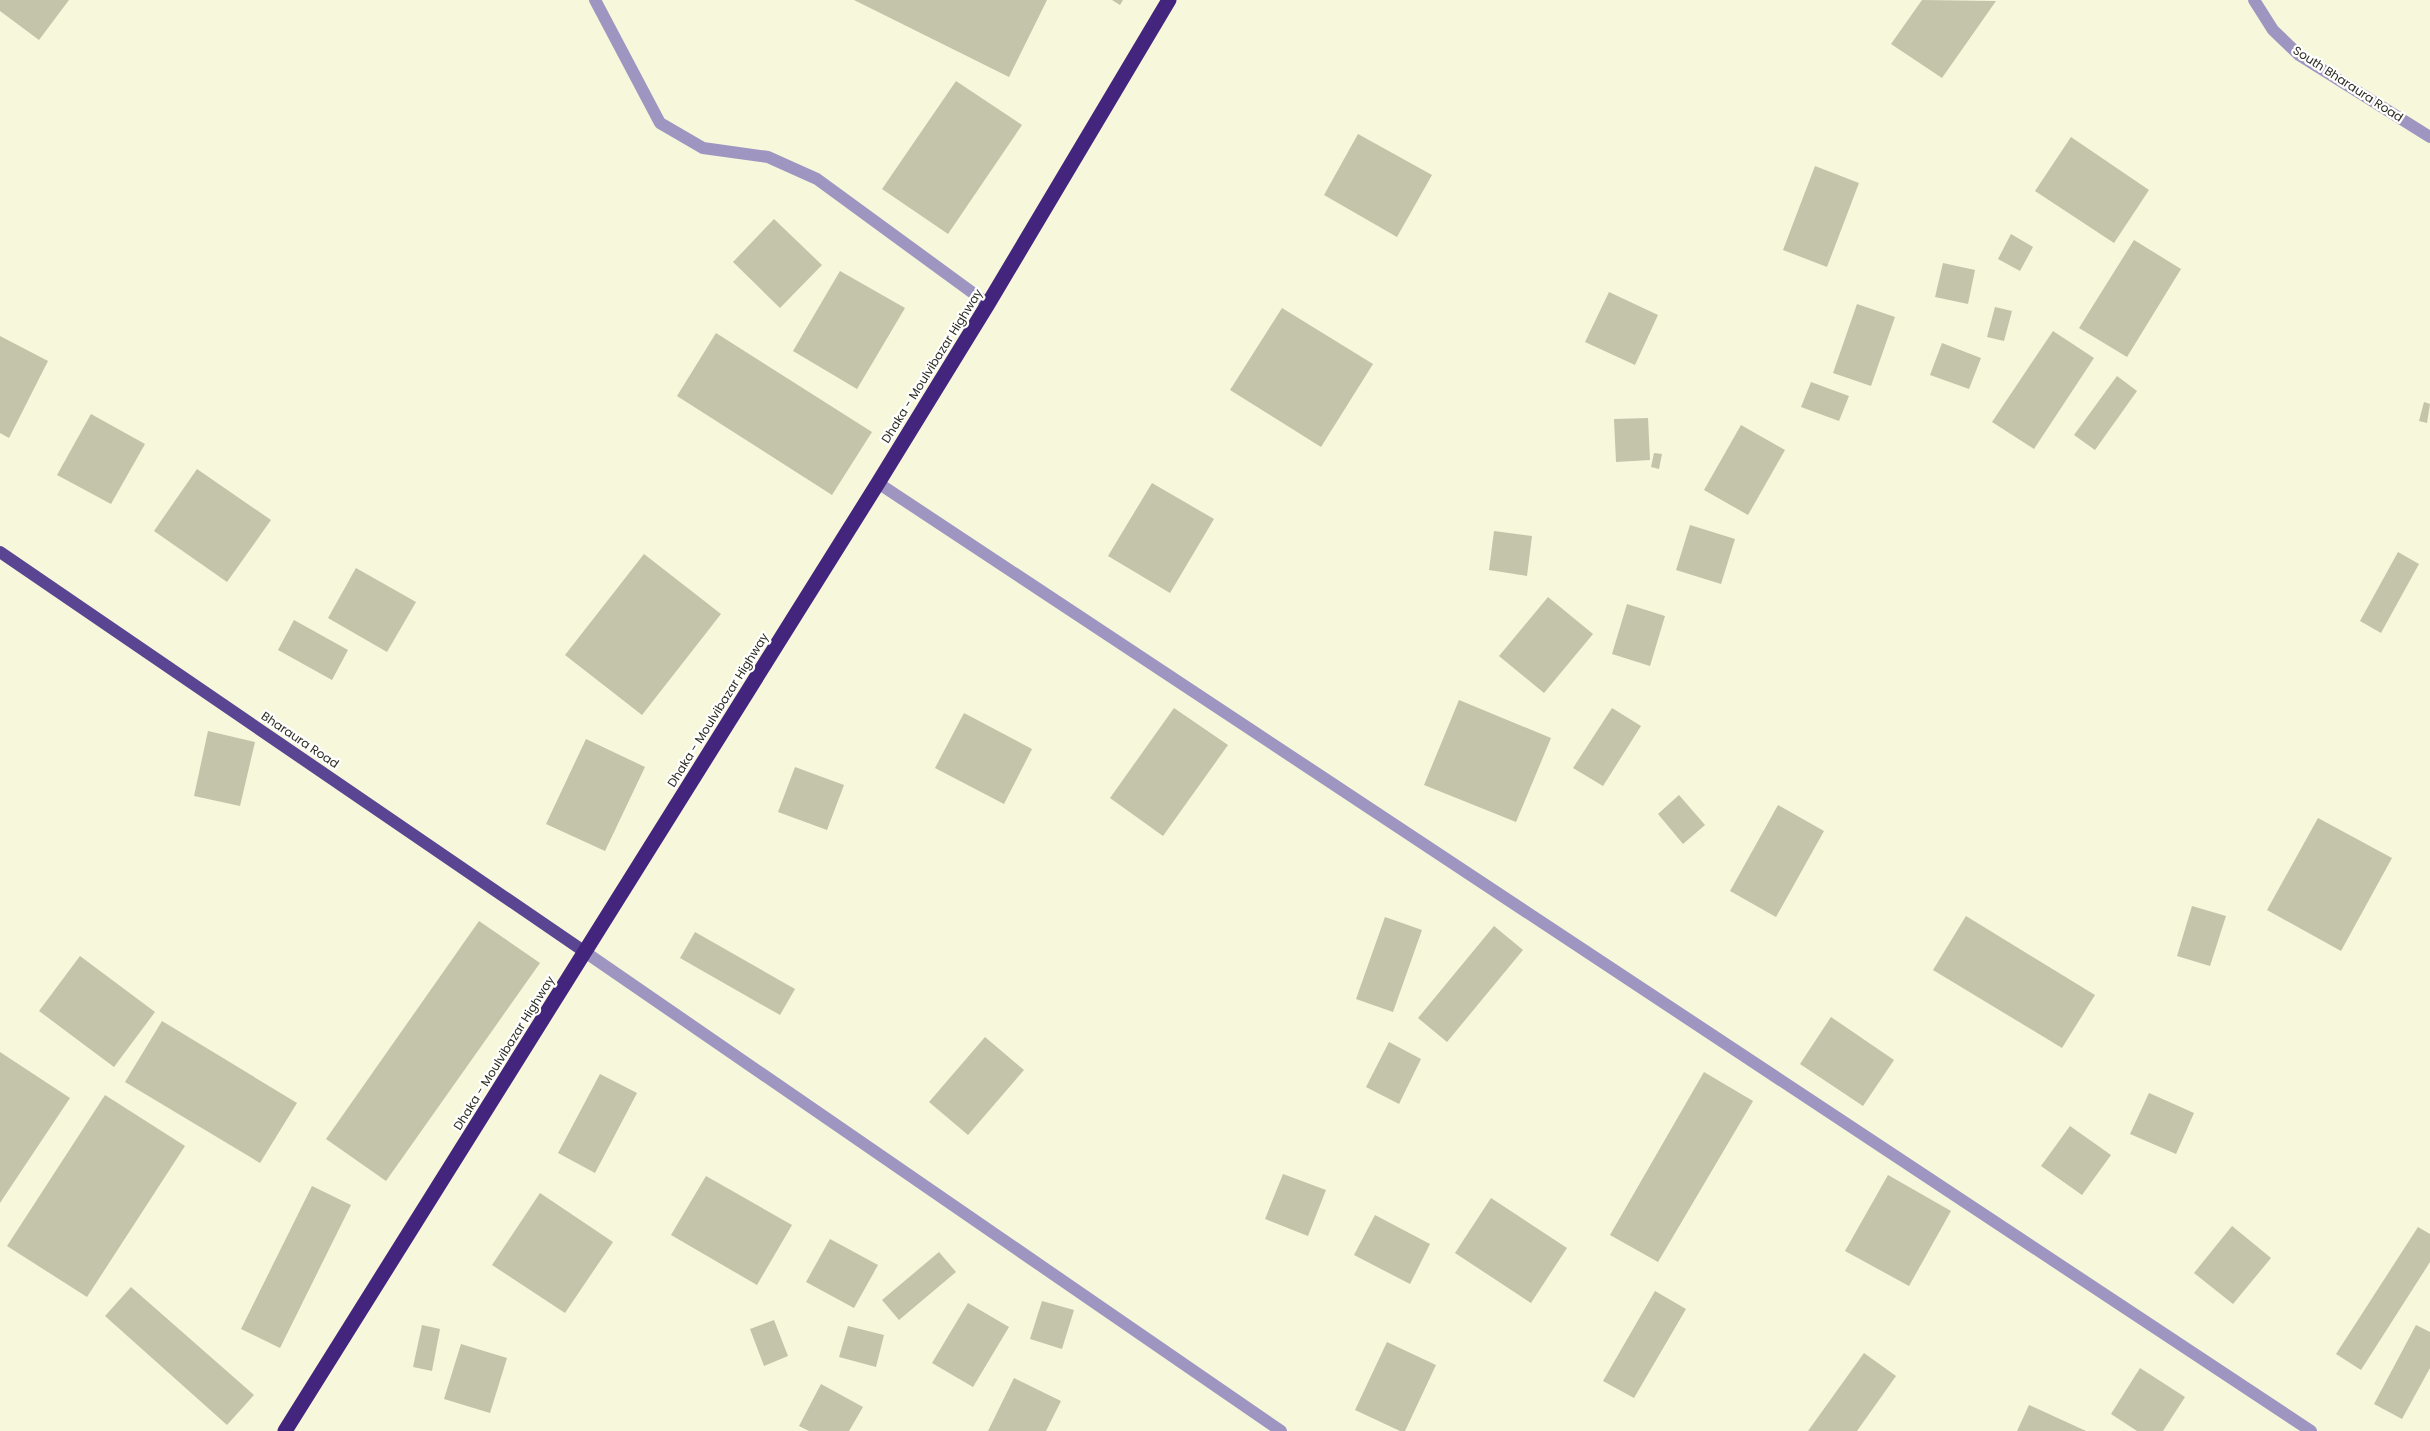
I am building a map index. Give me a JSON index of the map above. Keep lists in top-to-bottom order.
{
  "streets": {
    "highway": ["Dhaka - Moulvibazar Highway"],
    "main road": ["Bharaura Road"],
    "street": ["South Bharaura Road"]
  },
  "crossings": [
    ["Dhaka - Moulvibazar Highway", "Bharaura Road"]
  ]
}
